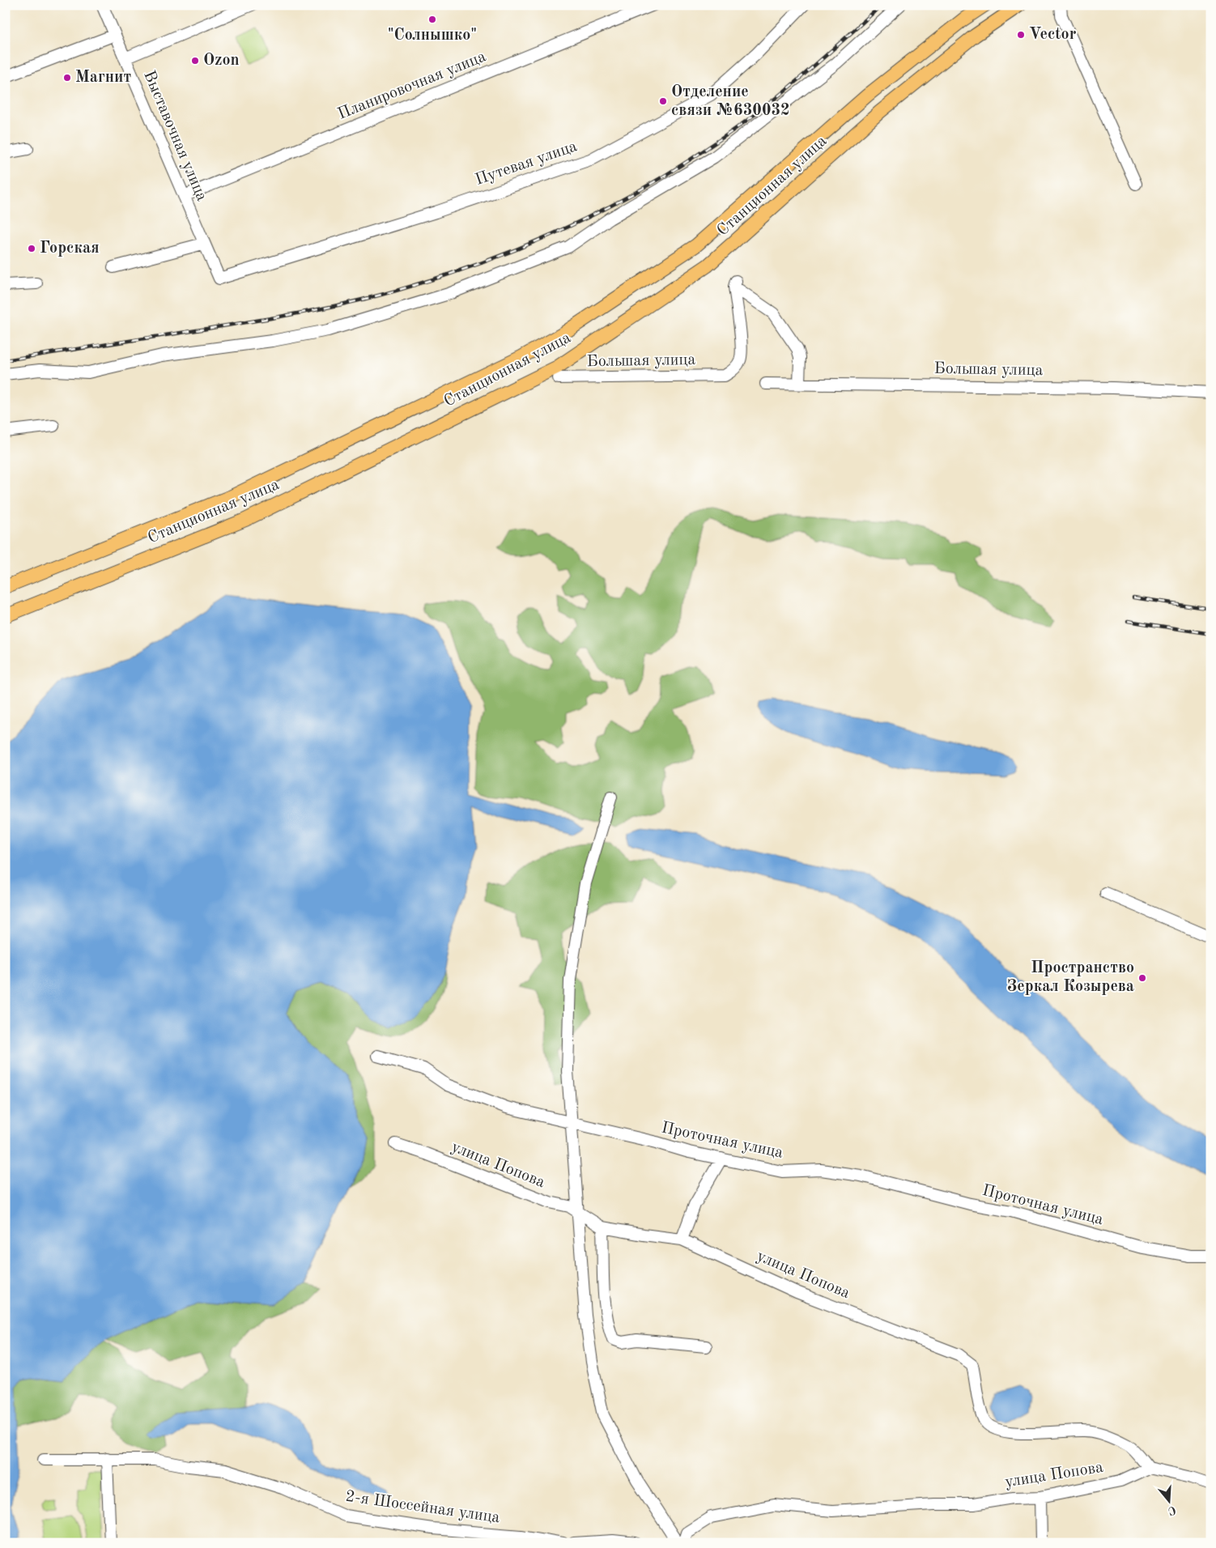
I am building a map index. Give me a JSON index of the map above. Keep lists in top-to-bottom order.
{
  "streets": {
    "main road": ["Станционная улица"],
    "street": [
      "Планировочная улица",
      "Выставочная улица",
      "Путевая улица",
      "Большая улица",
      "Проточная улица",
      "улица Попова",
      "2-я Шоссейная улица"
    ]
  },
  "crossings": [
    ["Планировочная улица", "Выставочная улица"],
    ["Выставочная улица", "Путевая улица"]
  ],
  "places": [
    "\"Солнышко\"",
    "Vector",
    "Ozon",
    "Магнит",
    "Отделение связи №630032",
    "Горская",
    "Пространство Зеркал Козырева"
  ],
  "north": "bottom"
}
